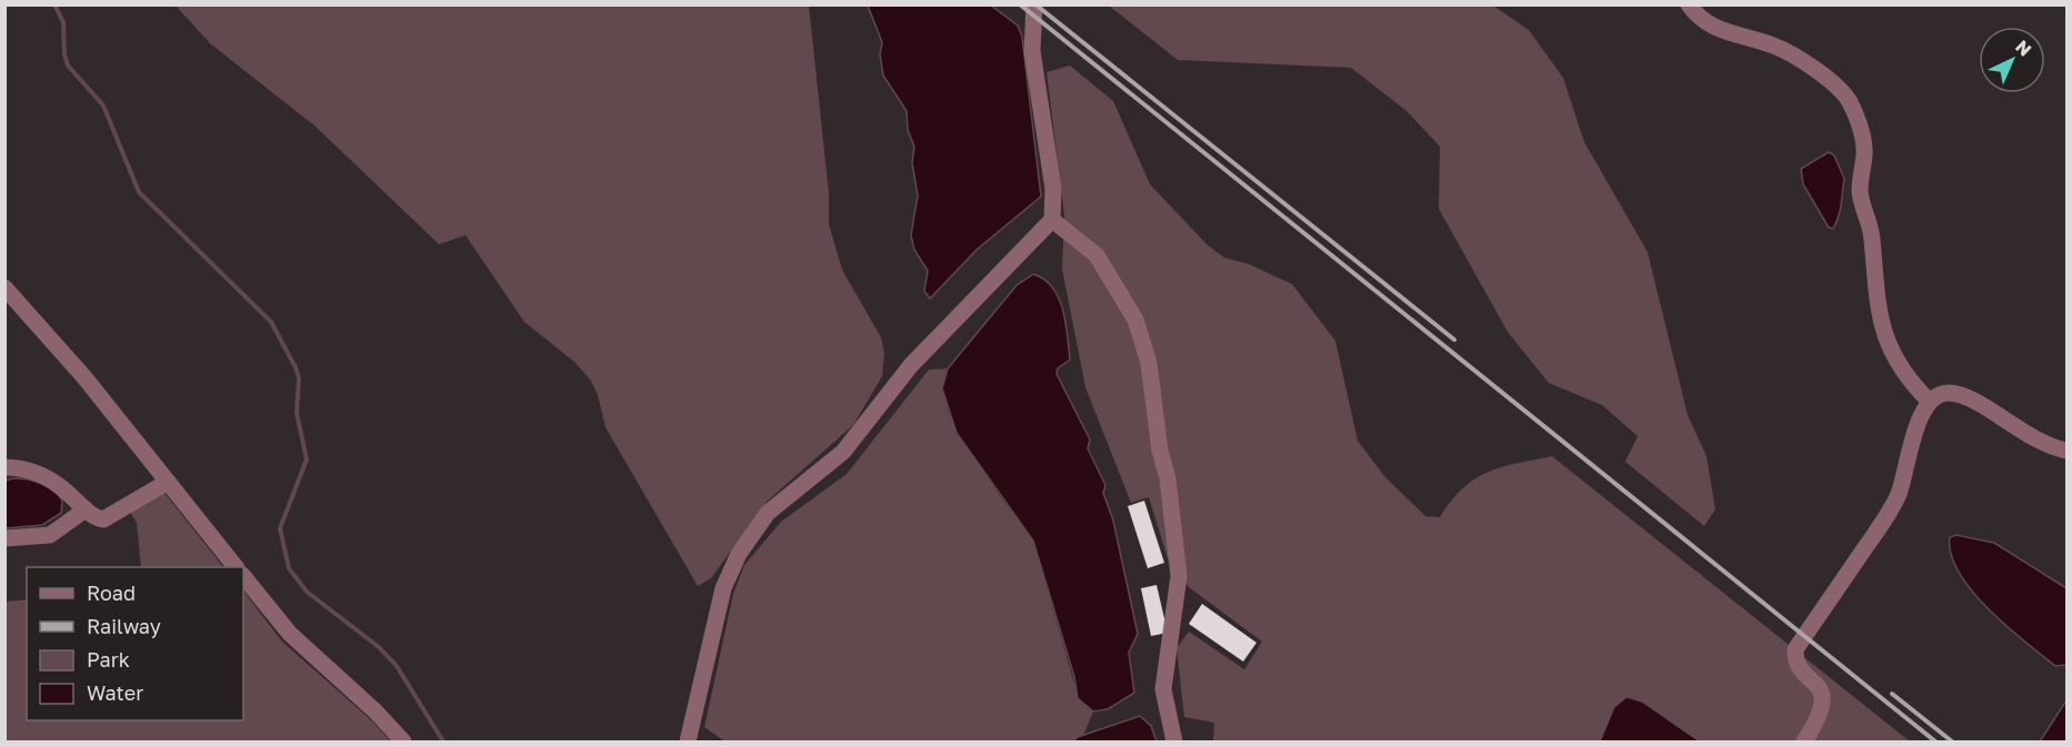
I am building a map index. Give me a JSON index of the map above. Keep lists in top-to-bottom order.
{
  "legend": [
    "Road",
    "Railway",
    "Park",
    "Water"
  ],
  "north": "top right"
}
